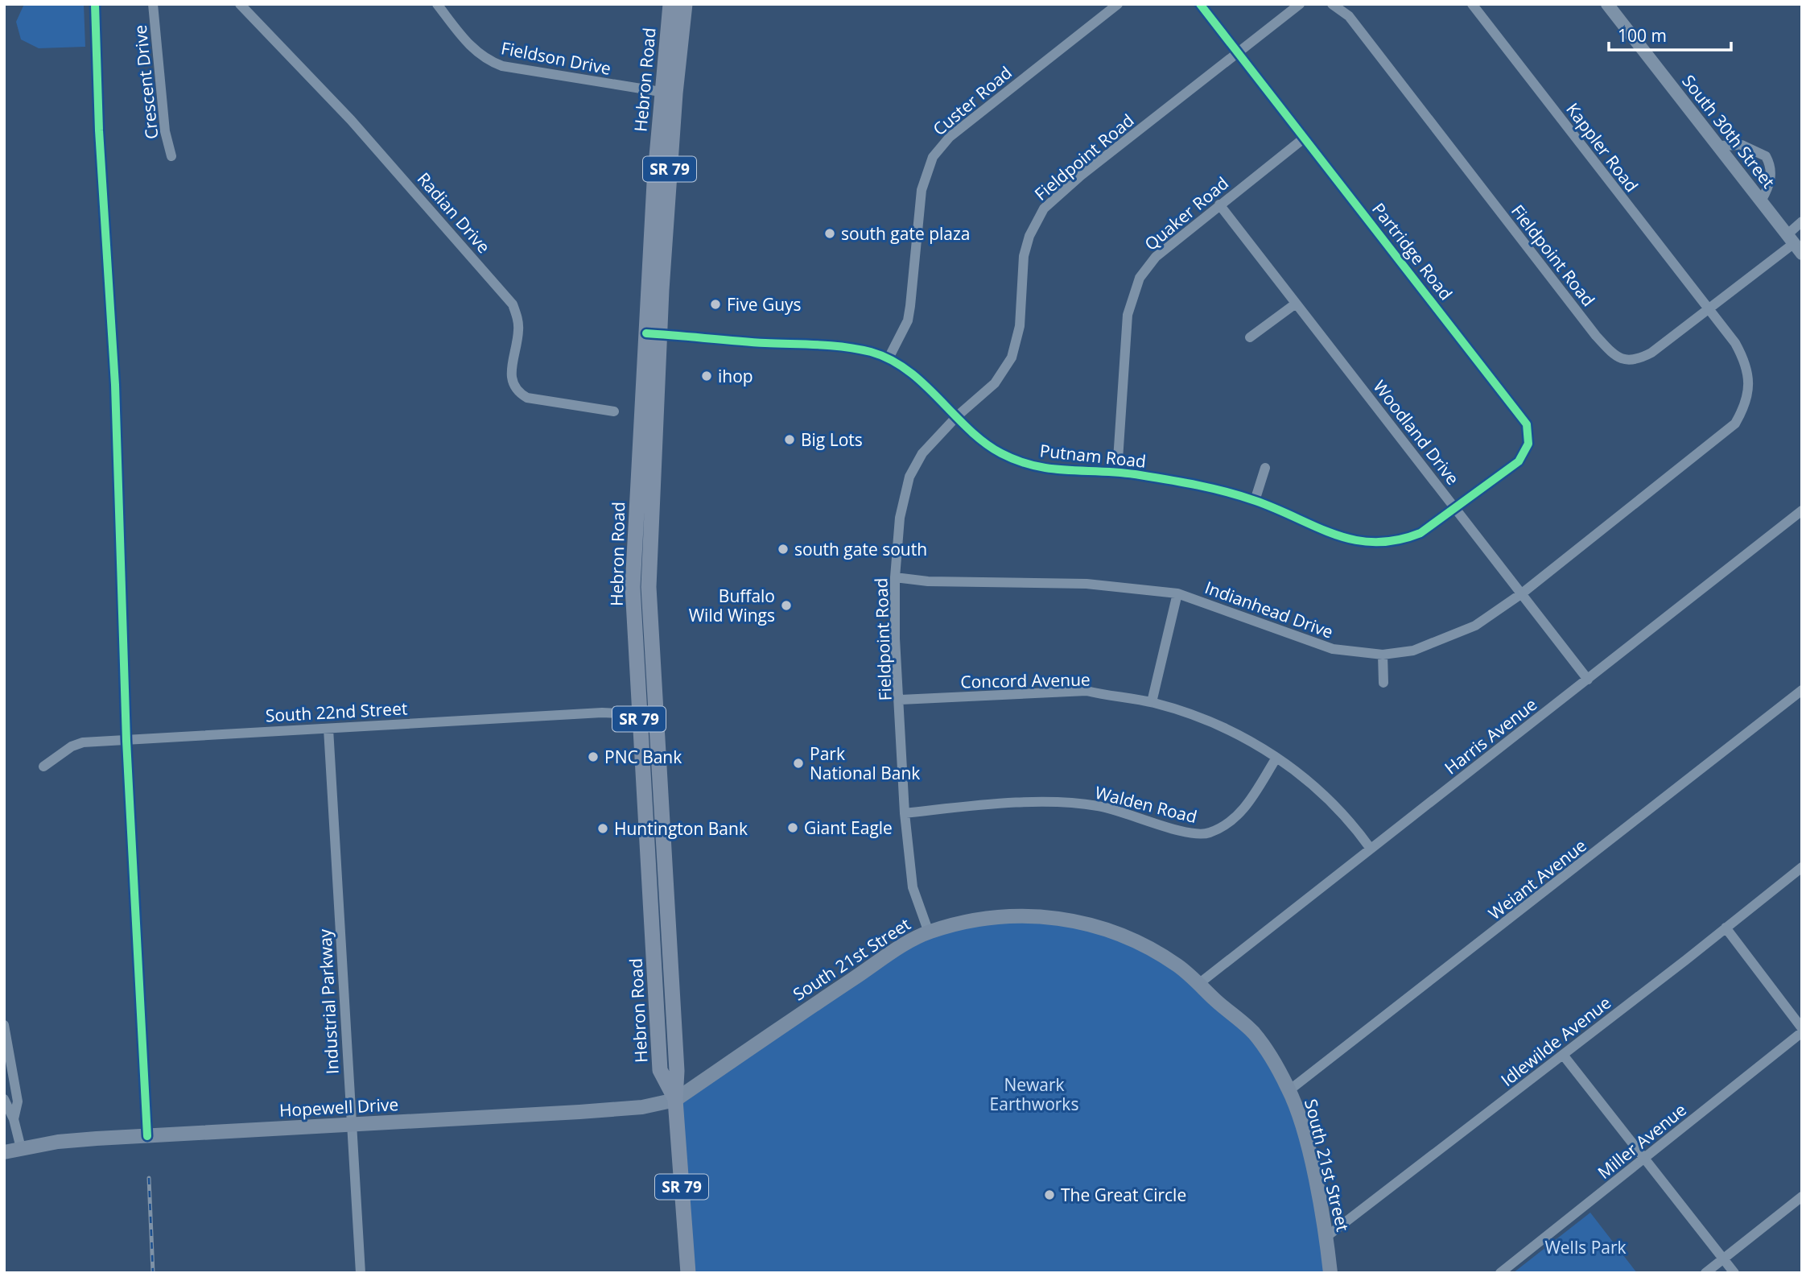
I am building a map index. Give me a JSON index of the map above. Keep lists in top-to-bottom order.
{
  "streets": {
    "highway": ["Hebron Road", "SR 79"],
    "main road": ["South 21st Street", "Hopewell Drive"],
    "street": [
      "Fieldson Drive",
      "Crescent Drive",
      "Custer Road",
      "South 30th Street",
      "Kappler Road",
      "Fieldpoint Road",
      "Radian Drive",
      "Quaker Road",
      "Partridge Road",
      "Woodland Drive",
      "Putnam Road",
      "Indianhead Drive",
      "Concord Avenue",
      "South 22nd Street",
      "Harris Avenue",
      "Walden Road",
      "Weiant Avenue",
      "Industrial Parkway",
      "Idlewilde Avenue",
      "Miller Avenue"
    ]
  },
  "crossings": [
    ["Fieldson Drive", "Hebron Road"],
    ["Hebron Road", "Putnam Road"],
    ["Hebron Road", "South 22nd Street"],
    ["Hebron Road", "South 21st Street"],
    ["Hebron Road", "Hopewell Drive"],
    ["Custer Road", "Putnam Road"],
    ["South 30th Street", "Fieldpoint Road"],
    ["Kappler Road", "Fieldpoint Road"],
    ["Kappler Road", "Indianhead Drive"],
    ["Fieldpoint Road", "Partridge Road"],
    ["Fieldpoint Road", "Putnam Road"],
    ["Fieldpoint Road", "Indianhead Drive"],
    ["Fieldpoint Road", "Concord Avenue"],
    ["Fieldpoint Road", "Walden Road"],
    ["Fieldpoint Road", "South 21st Street"],
    ["Quaker Road", "Partridge Road"],
    ["Quaker Road", "Woodland Drive"],
    ["Quaker Road", "Putnam Road"],
    ["Partridge Road", "Woodland Drive"],
    ["Partridge Road", "Putnam Road"],
    ["Woodland Drive", "Putnam Road"],
    ["Woodland Drive", "Indianhead Drive"],
    ["Woodland Drive", "Harris Avenue"],
    ["Concord Avenue", "Harris Avenue"],
    ["Concord Avenue", "Walden Road"],
    ["South 22nd Street", "Industrial Parkway"],
    ["Harris Avenue", "South 21st Street"],
    ["Weiant Avenue", "South 21st Street"],
    ["South 21st Street", "Idlewilde Avenue"],
    ["South 21st Street", "Hopewell Drive"],
    ["Industrial Parkway", "Hopewell Drive"]
  ],
  "parks": ["Newark Earthworks", "Wells Park"],
  "places": [
    "south gate plaza",
    "Five Guys",
    "ihop",
    "Big Lots",
    "south gate south",
    "Buffalo Wild Wings",
    "PNC Bank",
    "Park National Bank",
    "Giant Eagle",
    "Huntington Bank",
    "The Great Circle"
  ],
  "scale_bar": "100 m"
}
